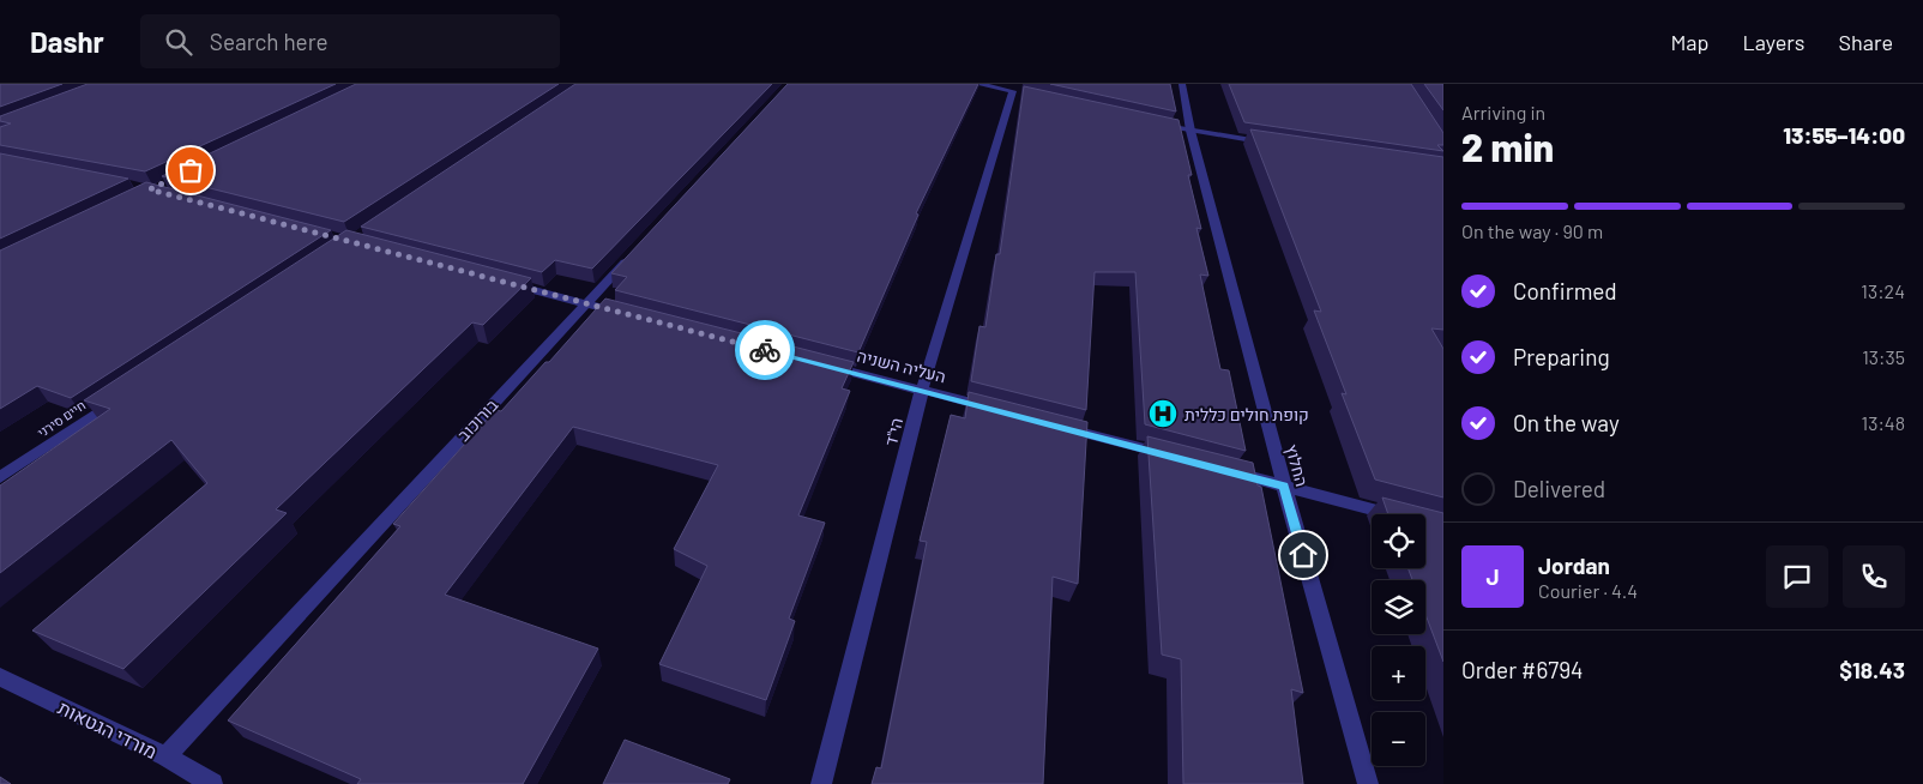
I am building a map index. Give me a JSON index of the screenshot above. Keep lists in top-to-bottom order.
{
  "streets": {
    "street": [
      "העליה השניה",
      "חיים סירני",
      "בורוכוב",
      "הי\"ד",
      "החלוץ",
      "מורדי הגטאות"
    ]
  },
  "crossings": [
    ["העליה השניה", "הי\"ד"],
    ["בורוכוב", "מורדי הגטאות"]
  ],
  "places": {
    "hospital": ["קופת חולים כללית"]
  },
  "page": {
    "header": "Dashr",
    "search": "Search here",
    "nav": ["Map", "Layers", "Share"],
    "heading": ["2 min", "Arriving in", "13:55–14:00"],
    "panel": [
      "Jordan",
      "Courier · 4.4",
      "Order #6794",
      "$18.43"
    ],
    "bar": "On the way · 90 m",
    "list": [
      ["Confirmed", "13:24"],
      ["Preparing", "13:35"],
      ["On the way", "13:48"],
      "Delivered"
    ],
    "map_buttons": ["+", "−"],
    "round": "J"
  }
}
